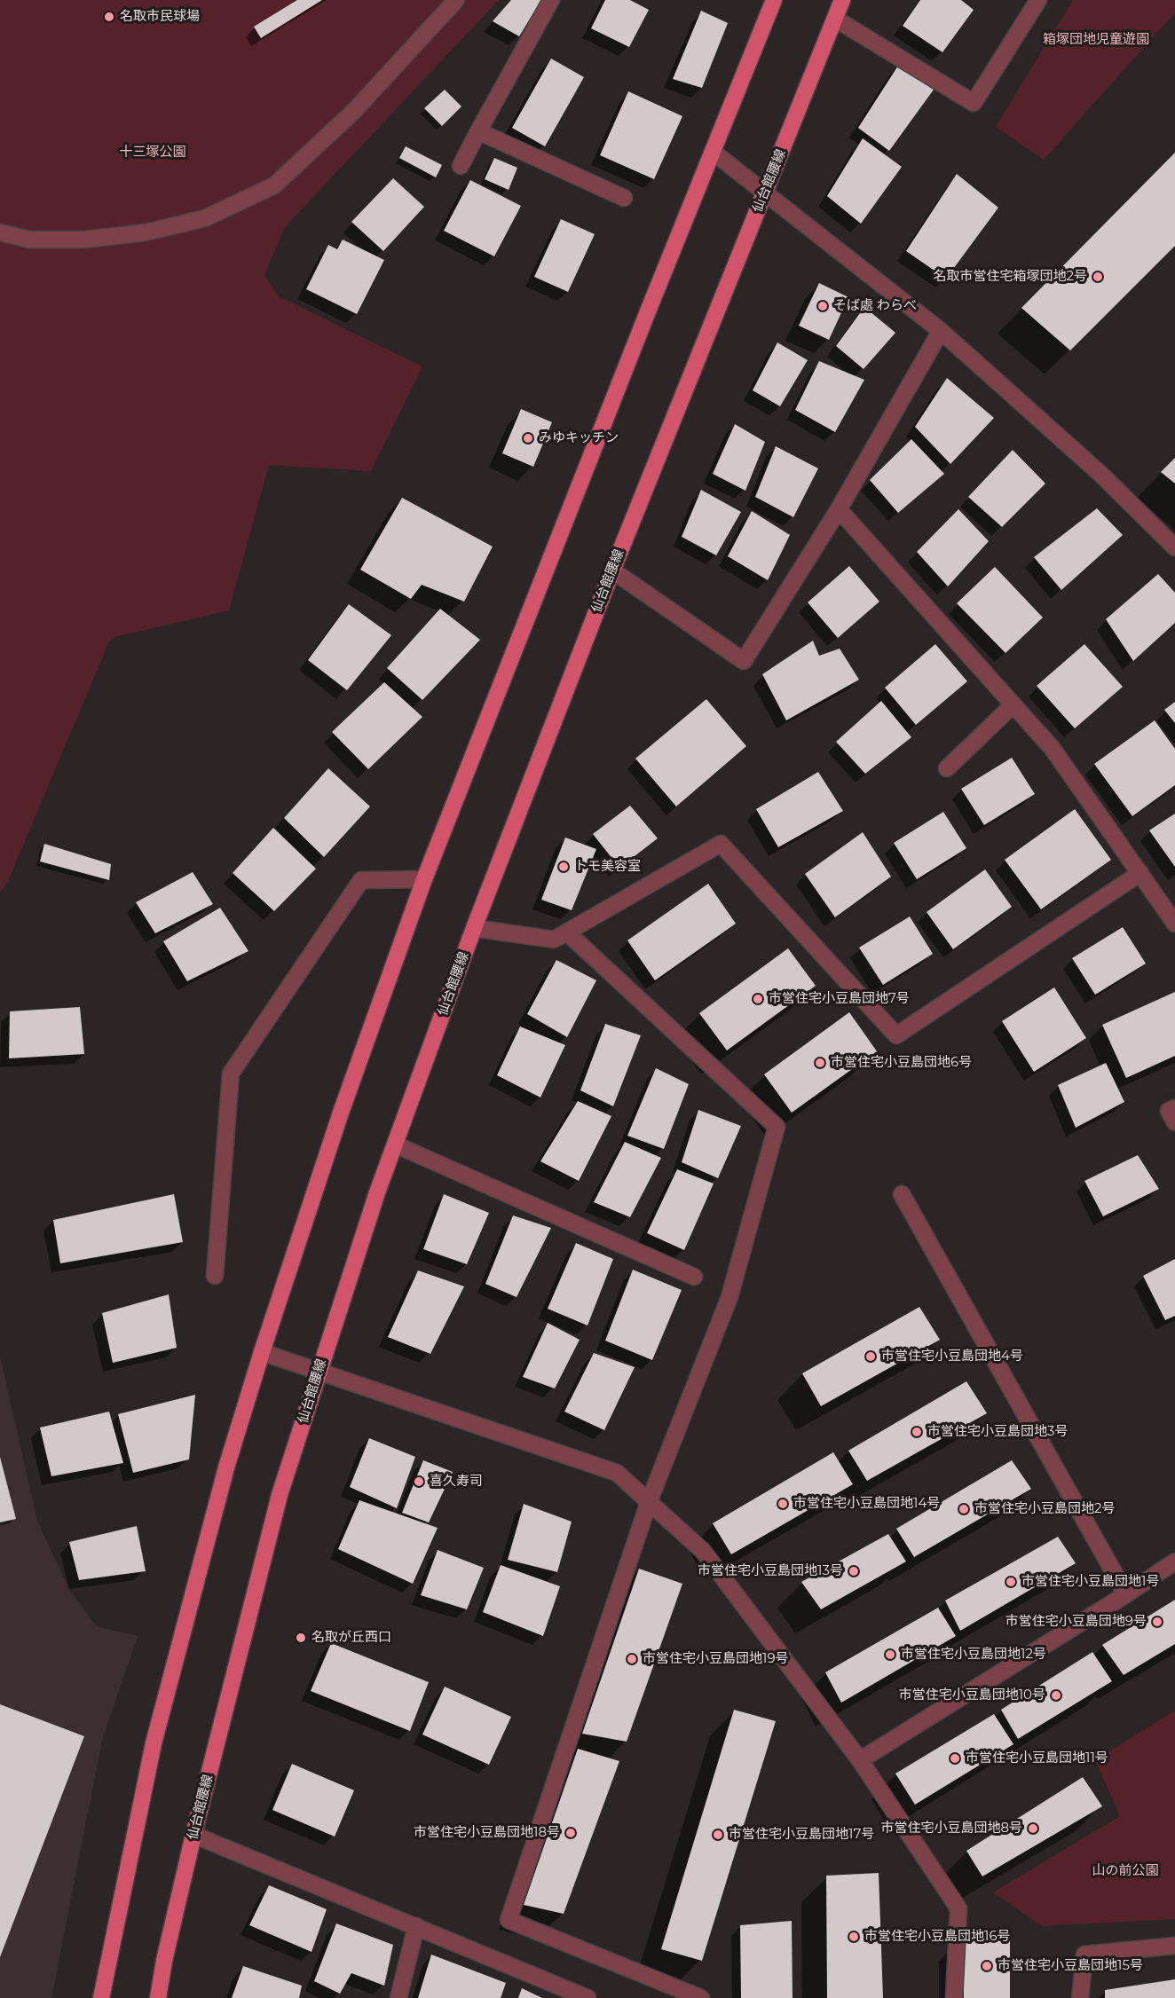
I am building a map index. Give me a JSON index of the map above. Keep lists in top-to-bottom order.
{
  "streets": {
    "main road": ["仙台館腰線"]
  },
  "parks": ["箱塚団地児童遊園", "十三塚公園", "山の前公園"],
  "places": [
    "名取市民球場",
    "名取市営住宅箱塚団地2号",
    "そば處 わらべ",
    "みゆキッチン",
    "トモ美容室",
    "市営住宅小豆島団地7号",
    "市営住宅小豆島団地6号",
    "市営住宅小豆島団地4号",
    "市営住宅小豆島団地3号",
    "喜久寿司",
    "市営住宅小豆島団地14号",
    "市営住宅小豆島団地2号",
    "市営住宅小豆島団地13号",
    "市営住宅小豆島団地1号",
    "市営住宅小豆島団地9号",
    "名取が丘西口",
    "市営住宅小豆島団地12号",
    "市営住宅小豆島団地19号",
    "市営住宅小豆島団地10号",
    "市営住宅小豆島団地11号",
    "市営住宅小豆島団地8号",
    "市営住宅小豆島団地18号",
    "市営住宅小豆島団地17号",
    "市営住宅小豆島団地16号",
    "市営住宅小豆島団地15号"
  ]
}
